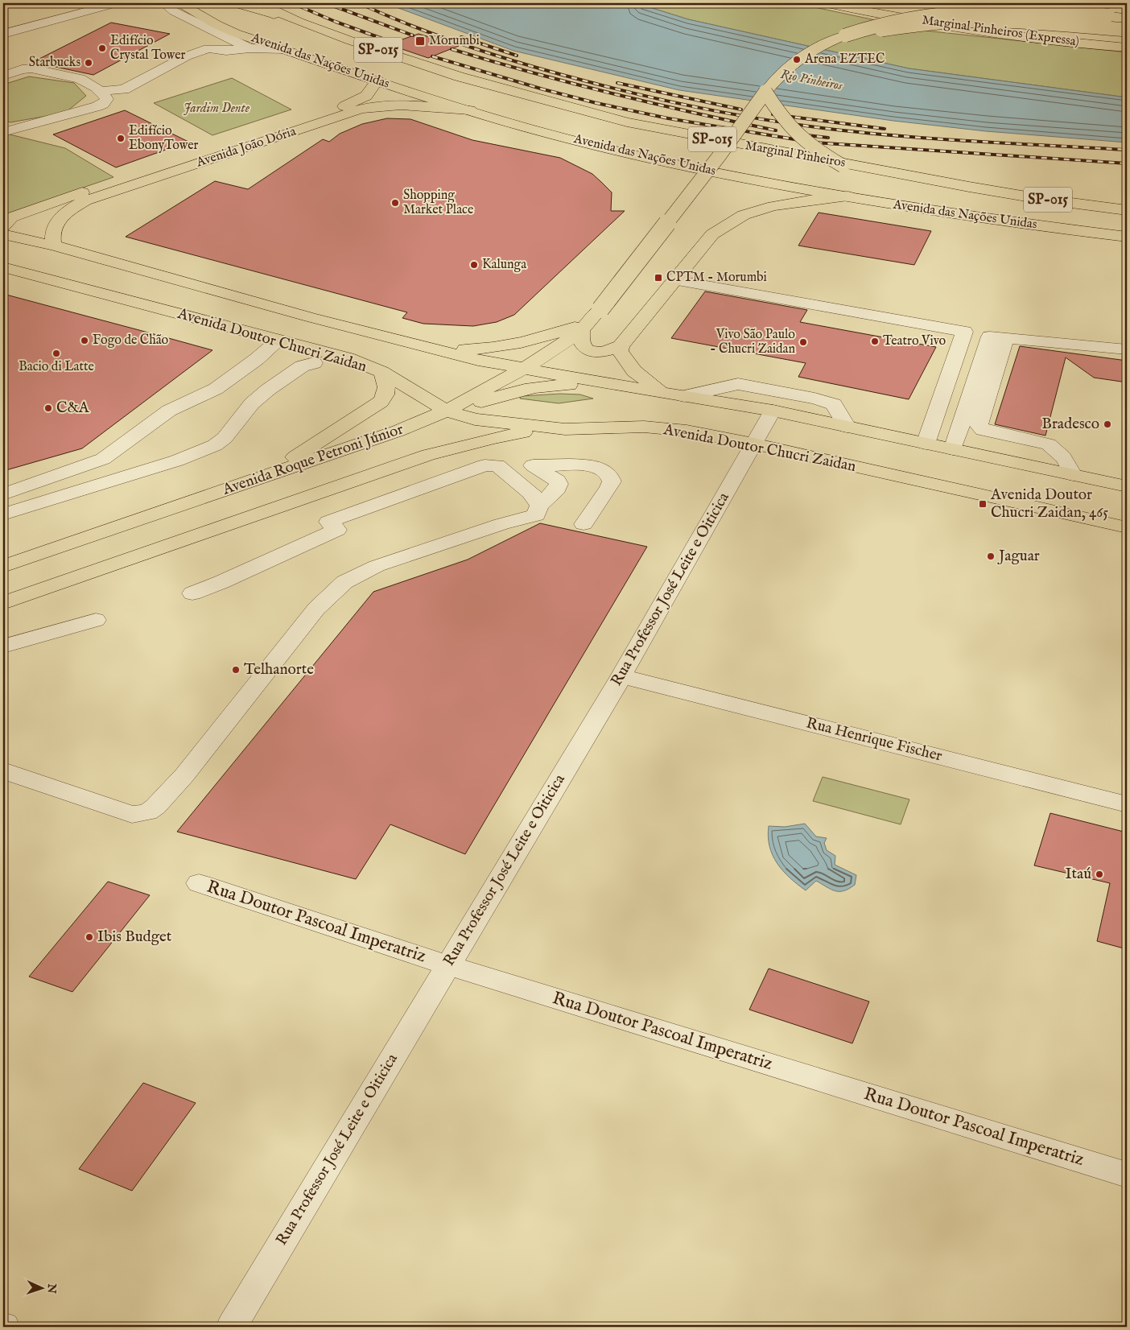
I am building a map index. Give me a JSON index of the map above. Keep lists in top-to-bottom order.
{
  "streets": {
    "main road": [
      "Marginal Pinheiros (Expressa)",
      "SP-015",
      "Avenida das Nações Unidas",
      "Avenida João Dória",
      "Marginal Pinheiros",
      "Avenida Doutor Chucri Zaidan",
      "Avenida Roque Petroni Júnior"
    ],
    "street": ["Rua Professor José Leite e Oiticica", "Rua Henrique Fischer", "Rua Doutor Pascoal Imperatriz"]
  },
  "crossings": [
    ["SP-015", "Marginal Pinheiros"],
    ["Avenida das Nações Unidas", "Avenida João Dória"],
    ["Avenida Doutor Chucri Zaidan", "Avenida Roque Petroni Júnior"],
    ["Avenida Doutor Chucri Zaidan", "Rua Professor José Leite e Oiticica"],
    ["Rua Professor José Leite e Oiticica", "Rua Henrique Fischer"],
    ["Rua Professor José Leite e Oiticica", "Rua Doutor Pascoal Imperatriz"]
  ],
  "water": ["Rio Pinheiros"],
  "parks": ["Jardim Dente"],
  "places": {
    "transit": ["Morumbi", "CPTM - Morumbi", "Avenida Doutor Chucri Zaidan, 465"],
    "other": [
      "Edifício Crystal Tower",
      "Arena EZTEC",
      "Starbucks",
      "Edifício EbonyTower",
      "Shopping Market Place",
      "Kalunga",
      "Fogo de Chão",
      "Teatro Vivo",
      "Vivo São Paulo - Chucri Zaidan",
      "Bacio di Latte",
      "C&A",
      "Bradesco",
      "Jaguar",
      "Telhanorte",
      "Itaú",
      "Ibis Budget"
    ]
  },
  "north": "right"
}
